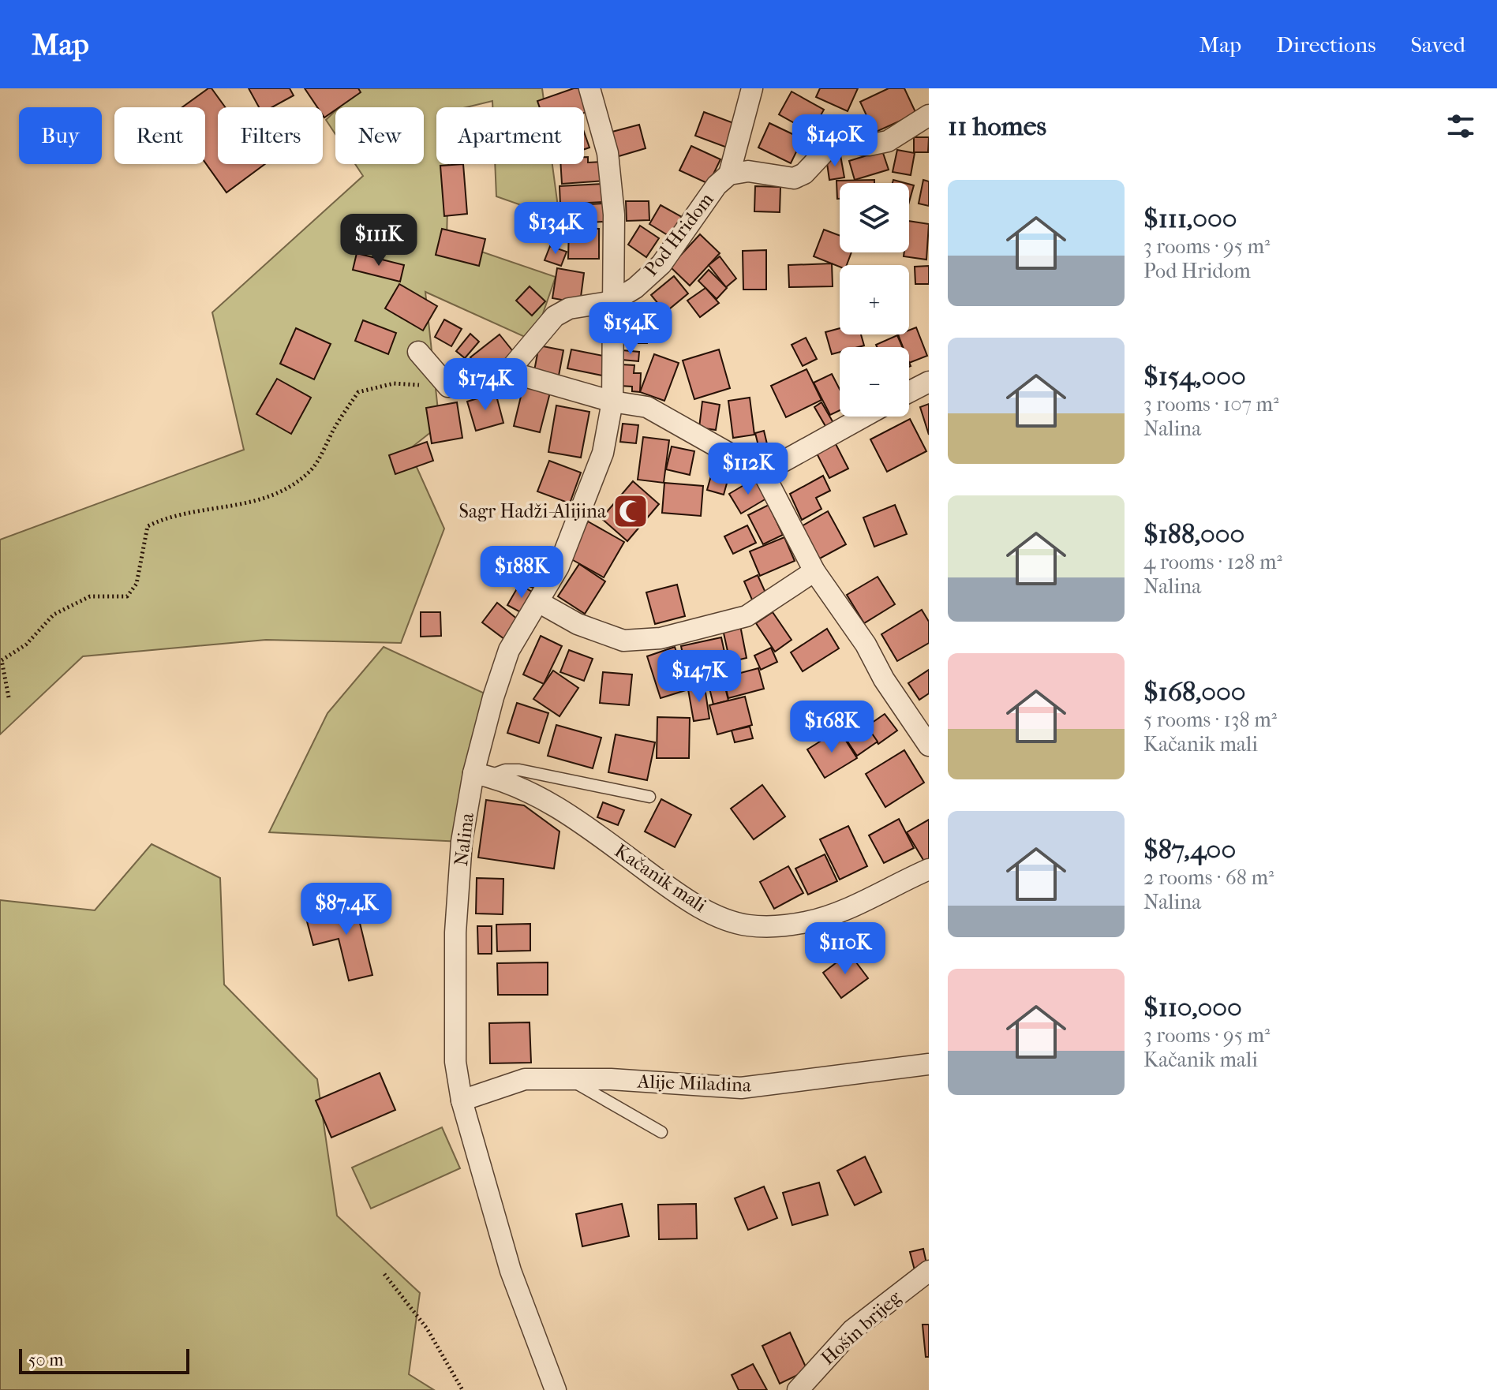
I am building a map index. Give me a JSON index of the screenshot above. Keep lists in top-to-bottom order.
{
  "streets": {
    "street": [
      "Pod Hridom",
      "Nalina",
      "Kačanik mali",
      "Alije Miladina",
      "Hošin brijeg"
    ]
  },
  "crossings": [
    ["Pod Hridom", "Nalina"],
    ["Nalina", "Kačanik mali"],
    ["Nalina", "Alije Miladina"]
  ],
  "places": {
    "mosque": ["Sagr Hadži-Alijina"]
  },
  "scale_bar": "50 m",
  "page": {
    "header": "Map",
    "nav": ["Map", "Directions", "Saved"],
    "heading": "11 homes",
    "chip": [
      "Buy",
      "Rent",
      "Filters",
      "New",
      "Apartment"
    ],
    "price": [
      "$140K",
      "$134K",
      "$111K",
      "$154K",
      "$174K",
      "$112K",
      "$188K",
      "$147K",
      "$168K",
      "$87.4K",
      "$110K"
    ],
    "list": [
      {
        "name": "$111,000",
        "note": "3 rooms · 95 m² · Pod Hridom"
      },
      {
        "name": "$154,000",
        "note": "3 rooms · 107 m² · Nalina"
      },
      {
        "name": "$188,000",
        "note": "4 rooms · 128 m² · Nalina"
      },
      {
        "name": "$168,000",
        "note": "5 rooms · 138 m² · Kačanik mali"
      },
      {
        "name": "$87,400",
        "note": "2 rooms · 68 m² · Nalina"
      },
      {
        "name": "$110,000",
        "note": "3 rooms · 95 m² · Kačanik mali"
      }
    ],
    "map_buttons": ["+", "−"],
    "scale": "50 m"
  }
}
